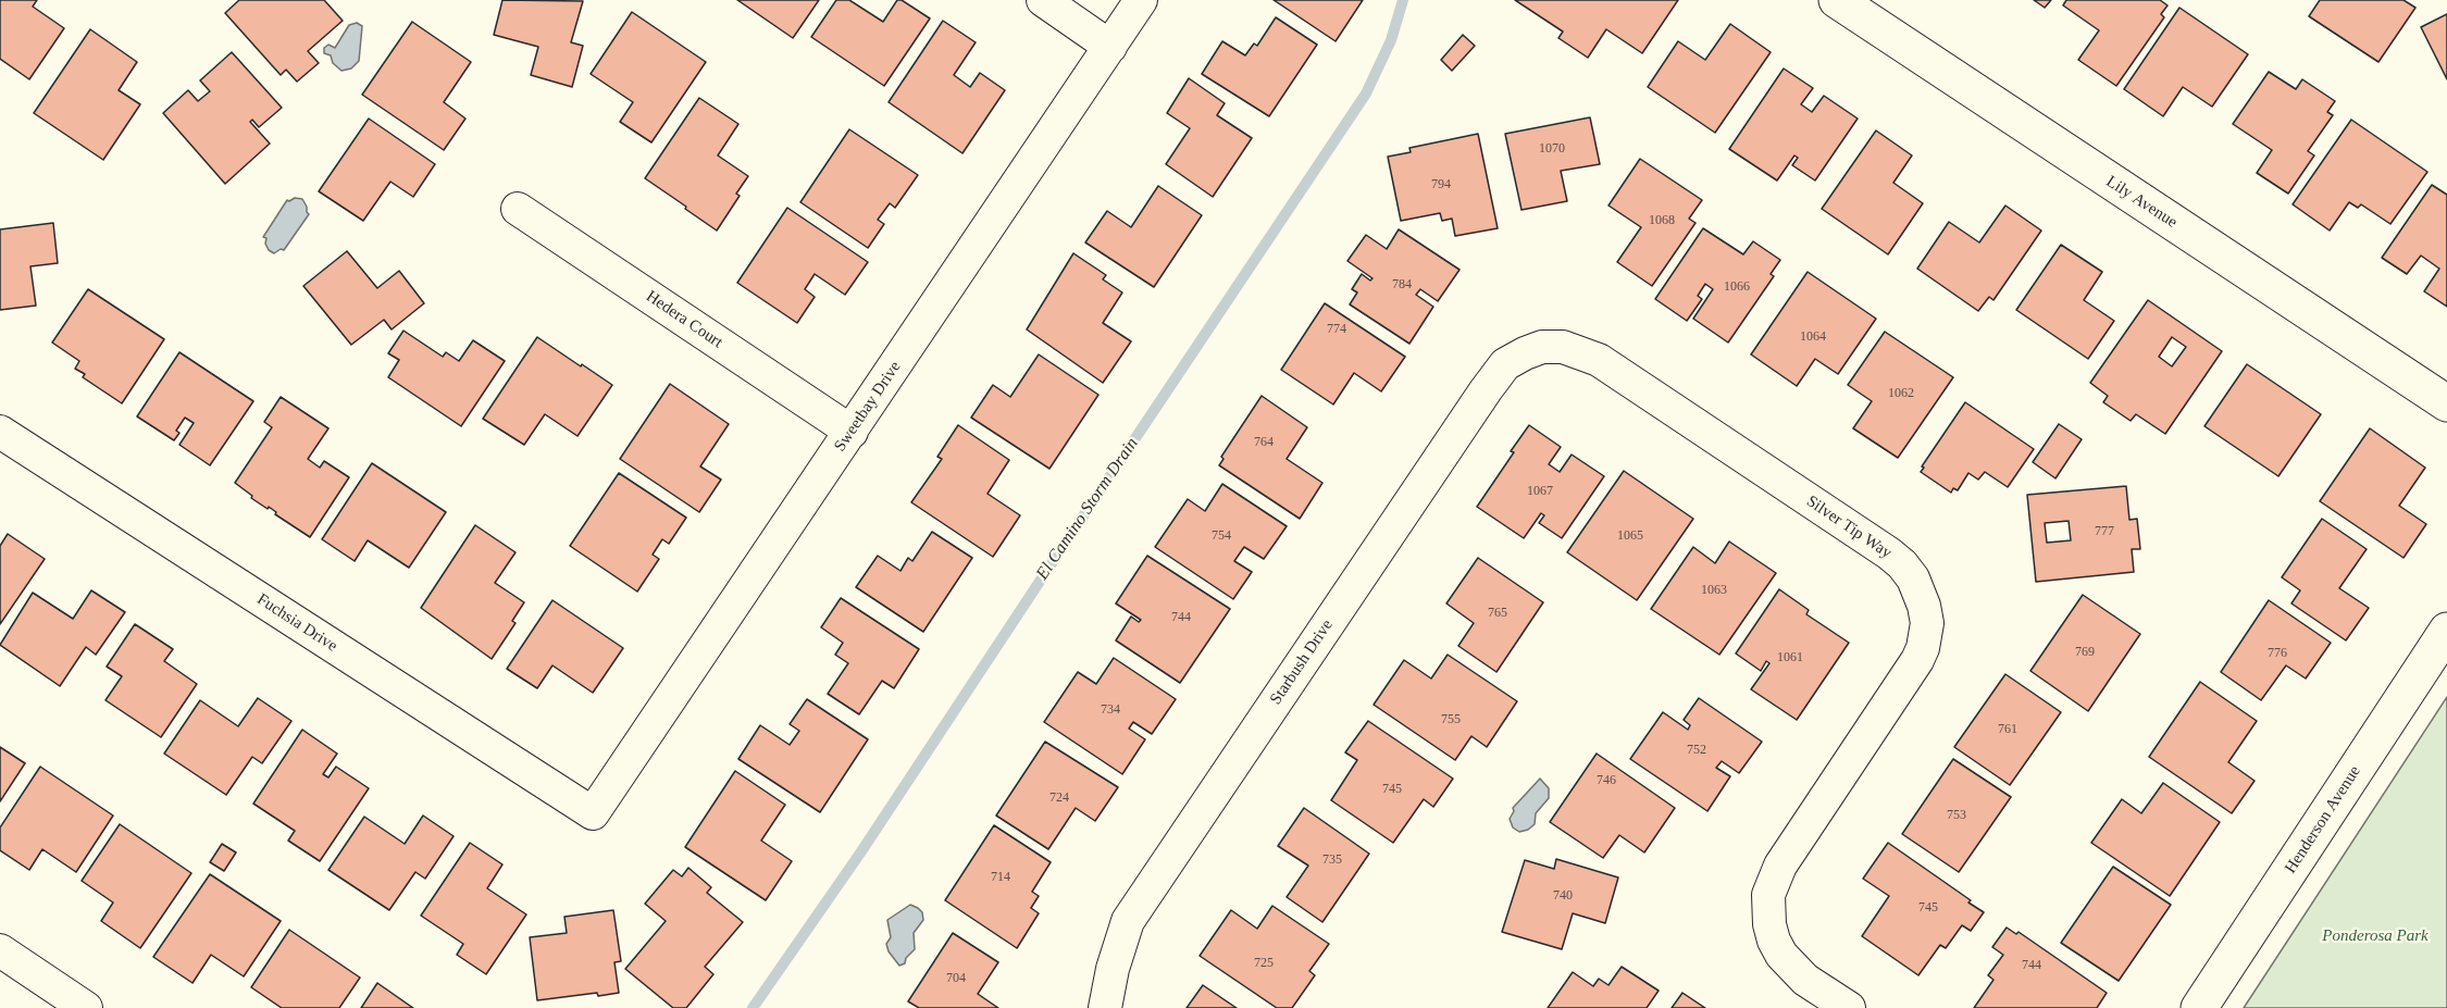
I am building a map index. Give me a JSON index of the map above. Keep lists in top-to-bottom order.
{
  "streets": {
    "street": [
      "Lily Avenue",
      "Hedera Court",
      "Sweetbay Drive",
      "Silver Tip Way",
      "Fuchsia Drive",
      "Starbush Drive",
      "Henderson Avenue"
    ]
  },
  "crossings": [
    ["Hedera Court", "Sweetbay Drive"],
    ["Sweetbay Drive", "Fuchsia Drive"],
    ["Silver Tip Way", "Starbush Drive"]
  ],
  "water": ["El Camino Storm Drain"],
  "parks": ["Ponderosa Park"],
  "house_numbers": [
    "1070",
    "794",
    "1068",
    "784",
    "1066",
    "774",
    "1064",
    "1062",
    "764",
    "1067",
    "777",
    "754",
    "1065",
    "1063",
    "765",
    "744",
    "769",
    "776",
    "1061",
    "734",
    "755",
    "761",
    "752",
    "746",
    "745",
    "724",
    "753",
    "735",
    "714",
    "740",
    "745",
    "725",
    "744",
    "704"
  ]
}
